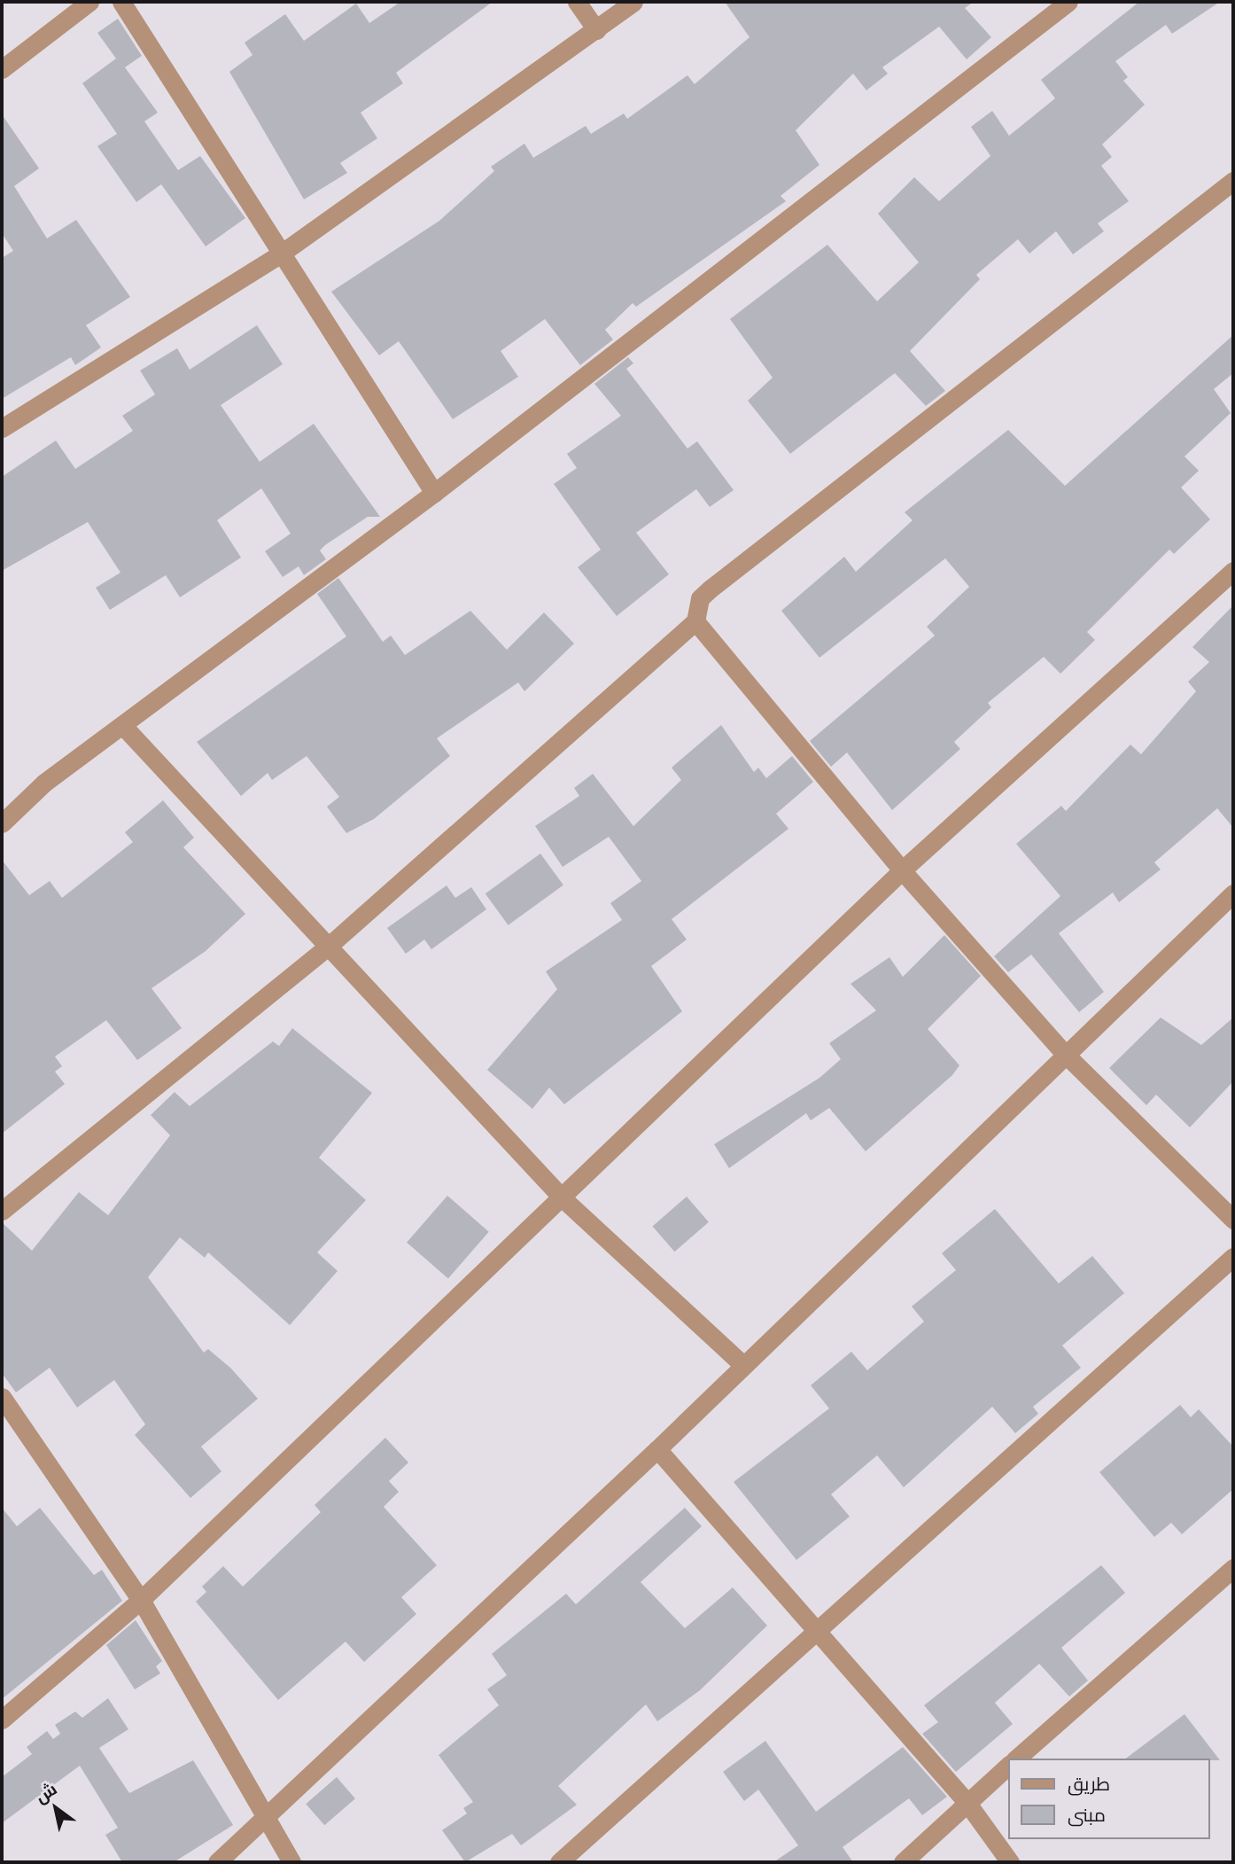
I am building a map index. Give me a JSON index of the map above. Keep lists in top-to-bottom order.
{
  "legend": ["طريق", "مبنى"],
  "north": "top left"
}
